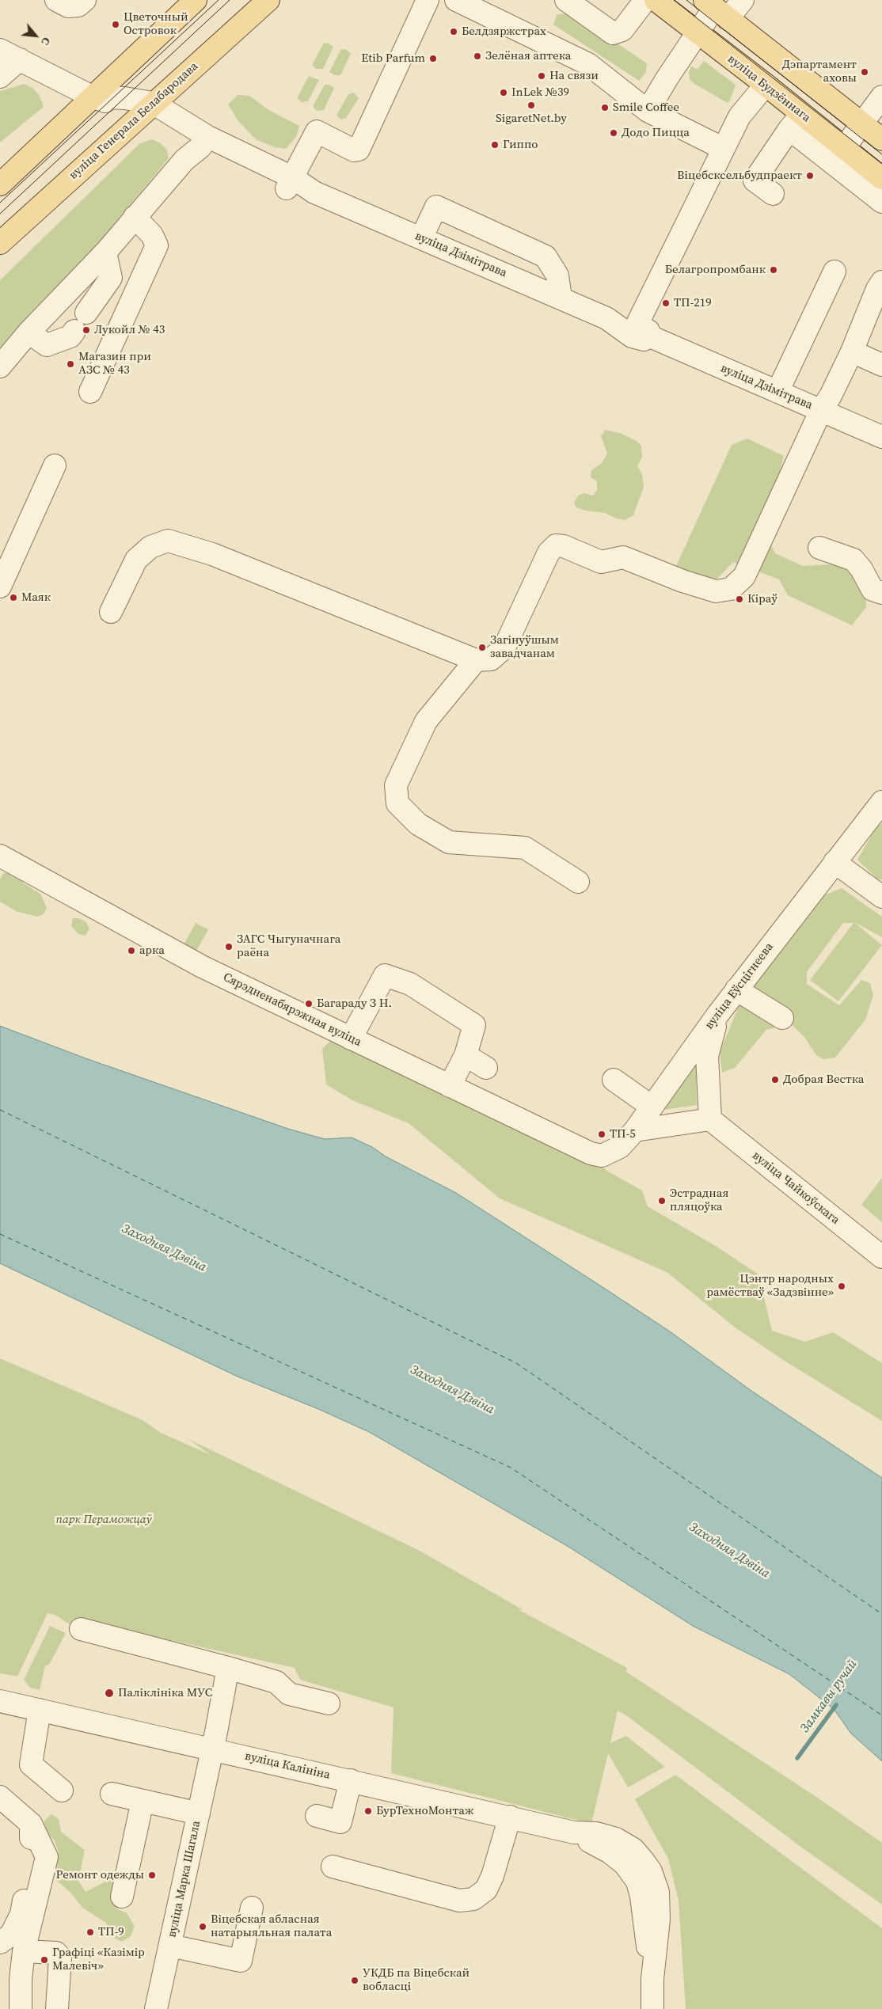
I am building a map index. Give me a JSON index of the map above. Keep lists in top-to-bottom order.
{
  "streets": {
    "main road": ["вуліца Будзённага", "вуліца Генерала Белабародава"],
    "street": [
      "вуліца Дзімітрава",
      "вуліца Еўсцігнеева",
      "Сярэдненабярэжная вуліца",
      "вуліца Чайкоўскага",
      "вуліца Калініна",
      "вуліца Марка Шагала"
    ]
  },
  "crossings": [
    ["вуліца Генерала Белабародава", "вуліца Дзімітрава"],
    ["вуліца Еўсцігнеева", "Сярэдненабярэжная вуліца"],
    ["вуліца Калініна", "вуліца Марка Шагала"]
  ],
  "water": ["Заходняя Дзвіна", "Замкавы ручай"],
  "parks": ["парк Пераможцаў"],
  "places": [
    "Цветочный Островок",
    "Белдзяржстрах",
    "Зелёная аптека",
    "Etib Parfum",
    "Дэпартамент аховы",
    "На связи",
    "InLek №39",
    "SigaretNet.by",
    "Smile Coffee",
    "Додо Пицца",
    "Гиппо",
    "Віцебсксельбудпраект",
    "Белагропромбанк",
    "ТП-219",
    "Лукойл № 43",
    "Магазин при АЗС № 43",
    "Маяк",
    "Кіраў",
    "Загінуўшым завадчанам",
    "ЗАГС Чыгуначнага раёна",
    "арка",
    "Багараду З Н.",
    "Добрая Вестка",
    "ТП-5",
    "Эстрадная пляцоўка",
    "Цэнтр народных рамёстваў «Задзвінне»",
    "Паліклініка МУС",
    "БурТехноМонтаж",
    "Ремонт одежды",
    "Віцебская абласная натарыяльная палата",
    "ТП-9",
    "Графіці «Казімір Малевіч»",
    "УКДБ па Віцебскай вобласці"
  ],
  "north": "bottom right"
}
